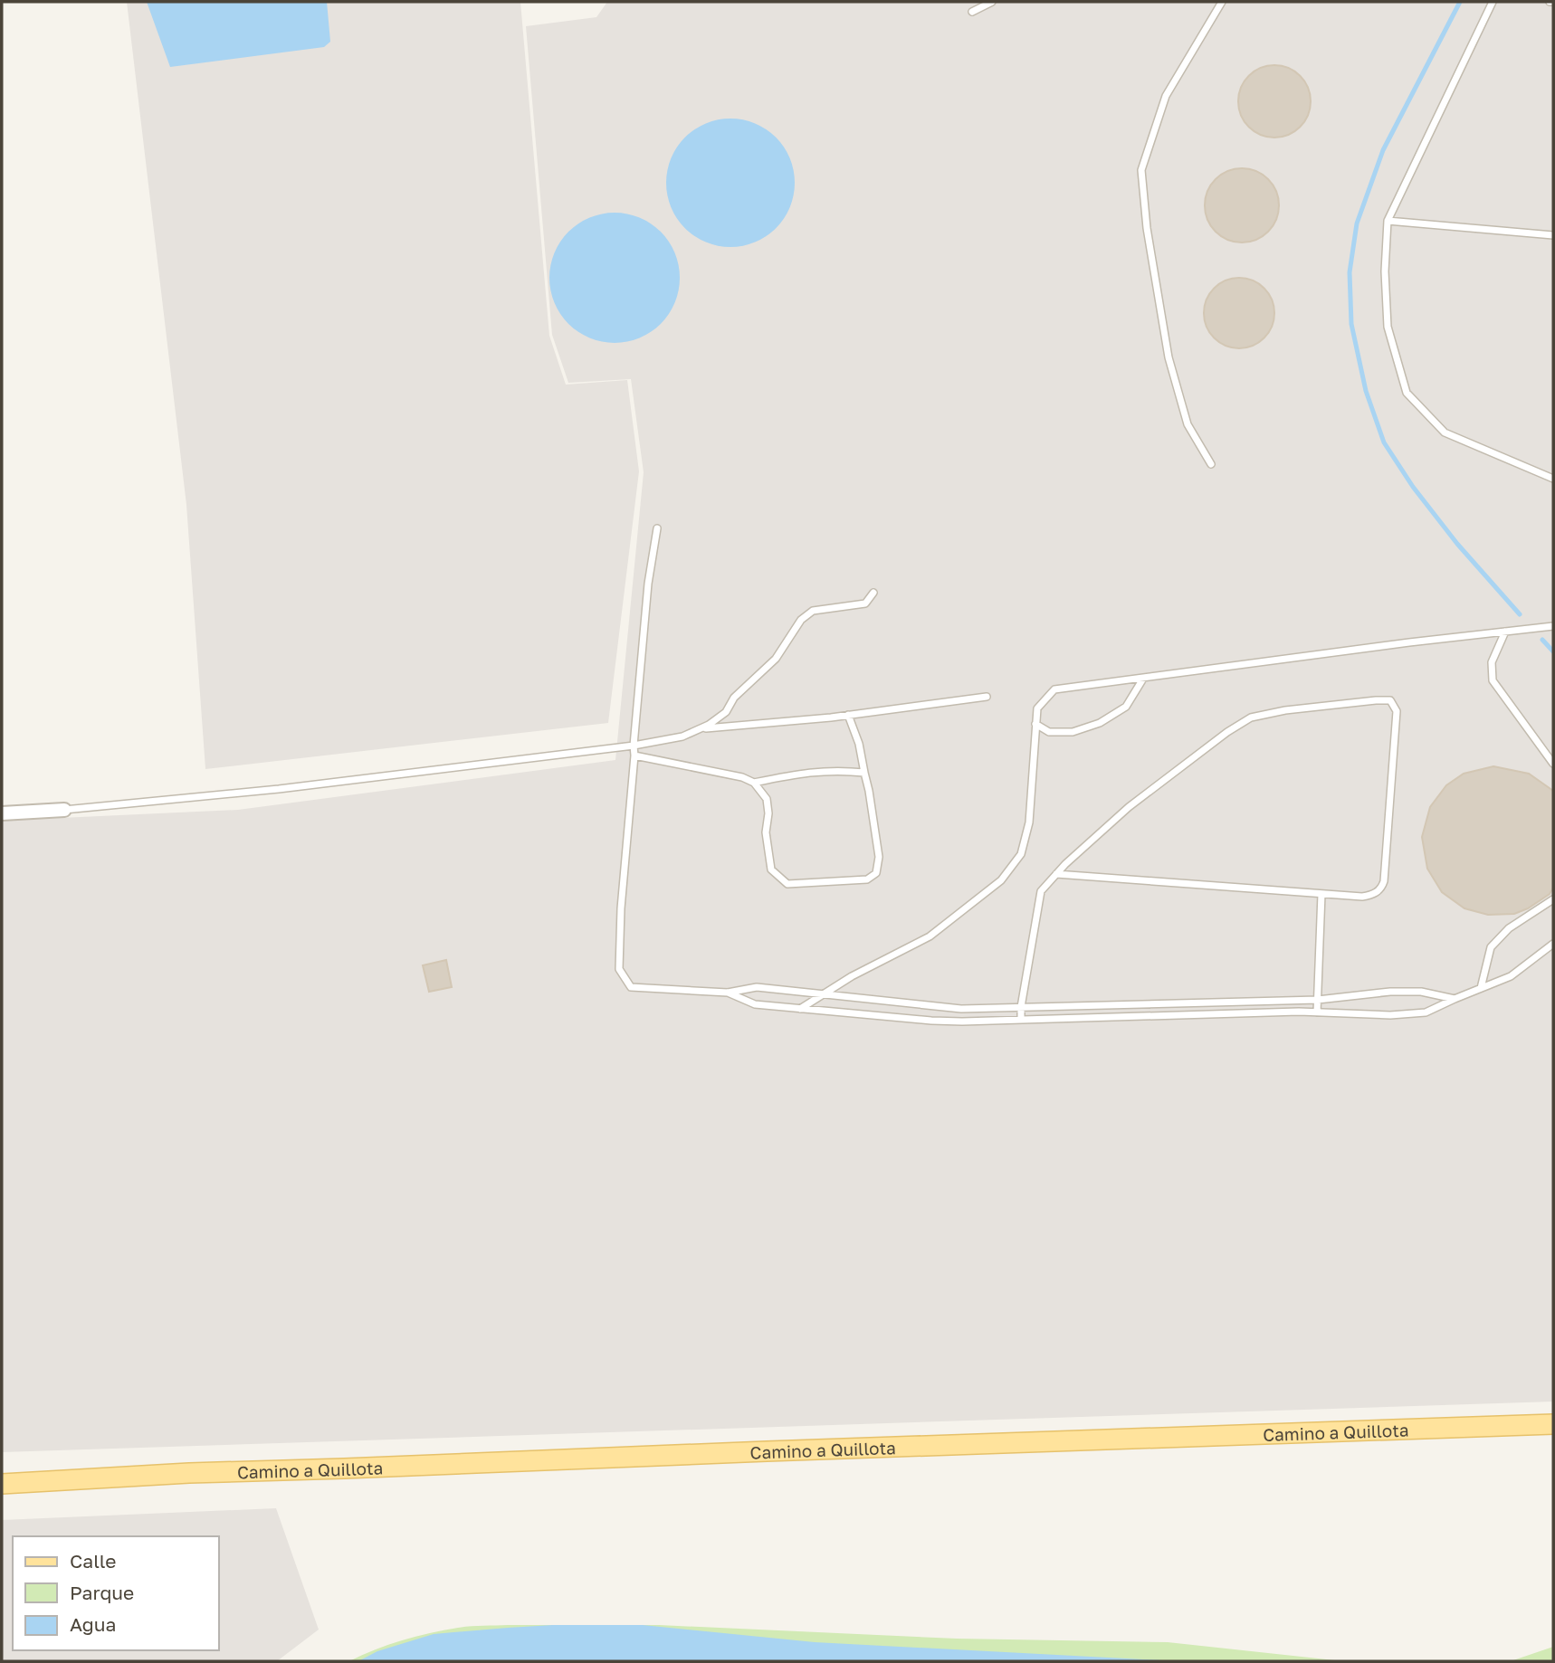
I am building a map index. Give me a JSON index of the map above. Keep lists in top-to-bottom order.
{
  "streets": {
    "main road": ["Camino a Quillota"]
  },
  "legend": ["Calle", "Parque", "Agua"]
}
